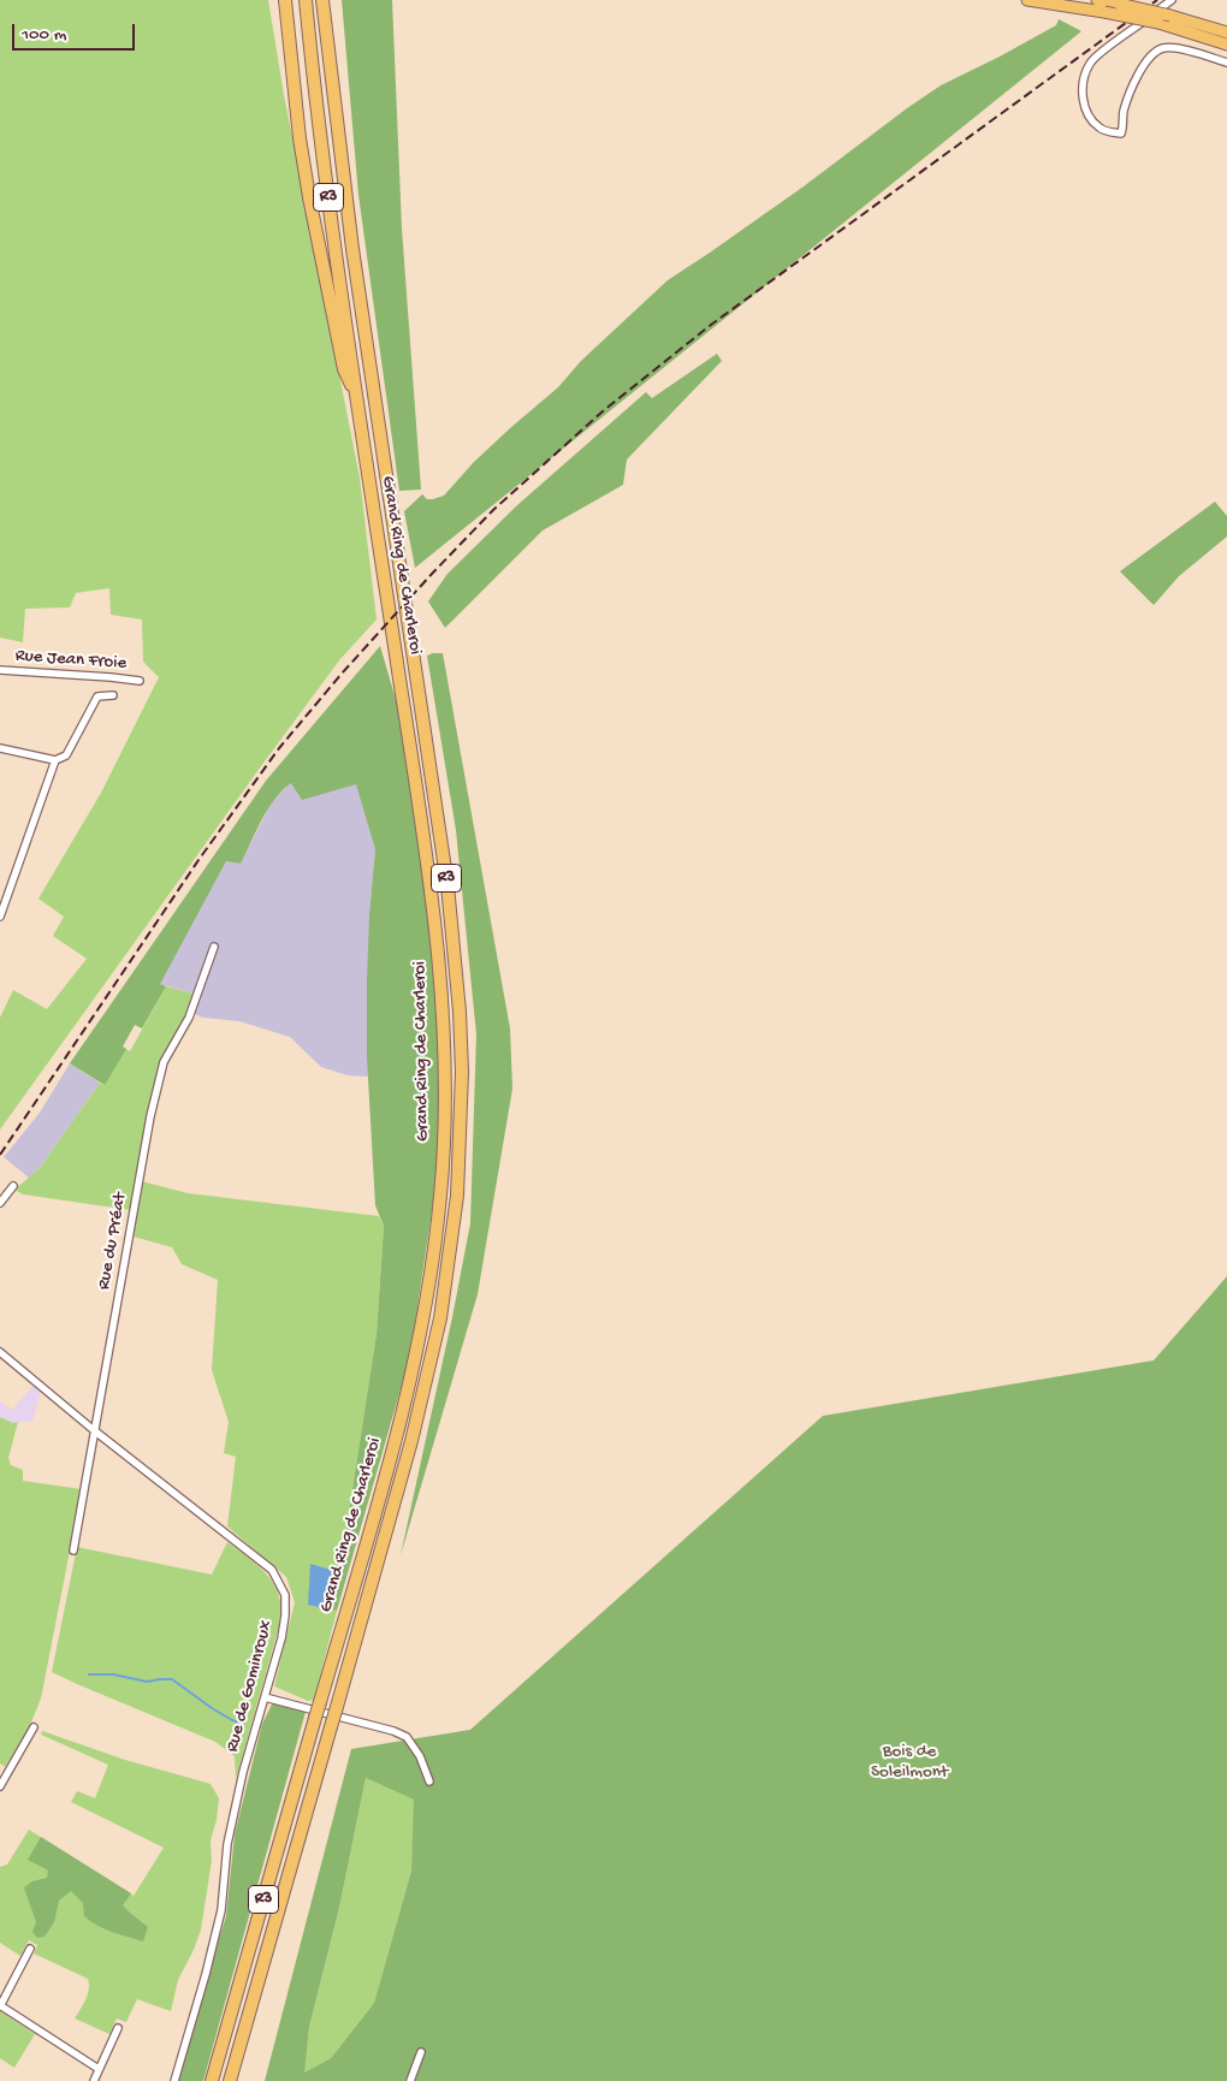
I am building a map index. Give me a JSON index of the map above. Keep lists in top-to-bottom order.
{
  "streets": {
    "highway": ["R3", "Grand Ring de Charleroi"],
    "street": ["Rue Jean Froie", "Rue du Préat", "Rue de Gominroux"]
  },
  "crossings": [
    ["Rue du Préat", "Rue de Gominroux"]
  ],
  "parks": ["Bois de Soleilmont"],
  "scale_bar": "100 m"
}
